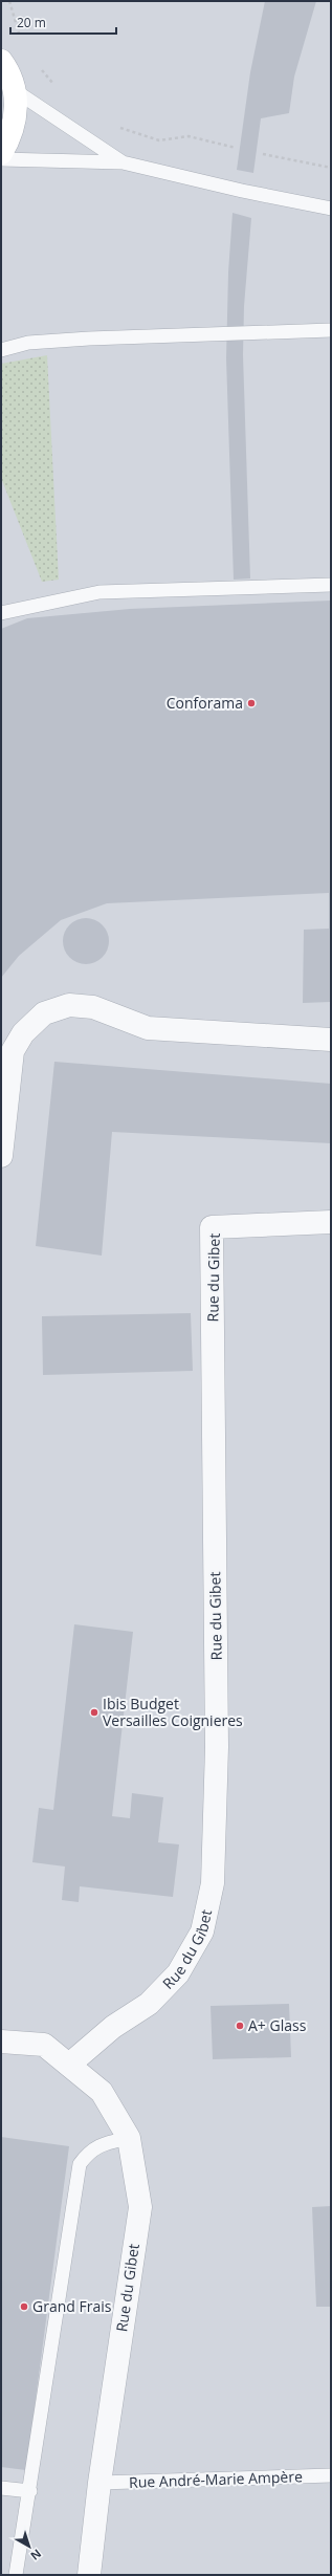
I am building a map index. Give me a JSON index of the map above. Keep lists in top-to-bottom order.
{
  "streets": {
    "street": ["Rue du Gibet"],
    "lane": ["Rue André-Marie Ampère"]
  },
  "crossings": [
    ["Rue du Gibet", "Rue André-Marie Ampère"]
  ],
  "places": [
    "Conforama",
    "Ibis Budget Versailles Coignieres",
    "A+ Glass",
    "Grand Frais"
  ],
  "scale_bar": "20 m",
  "north": "bottom right"
}
